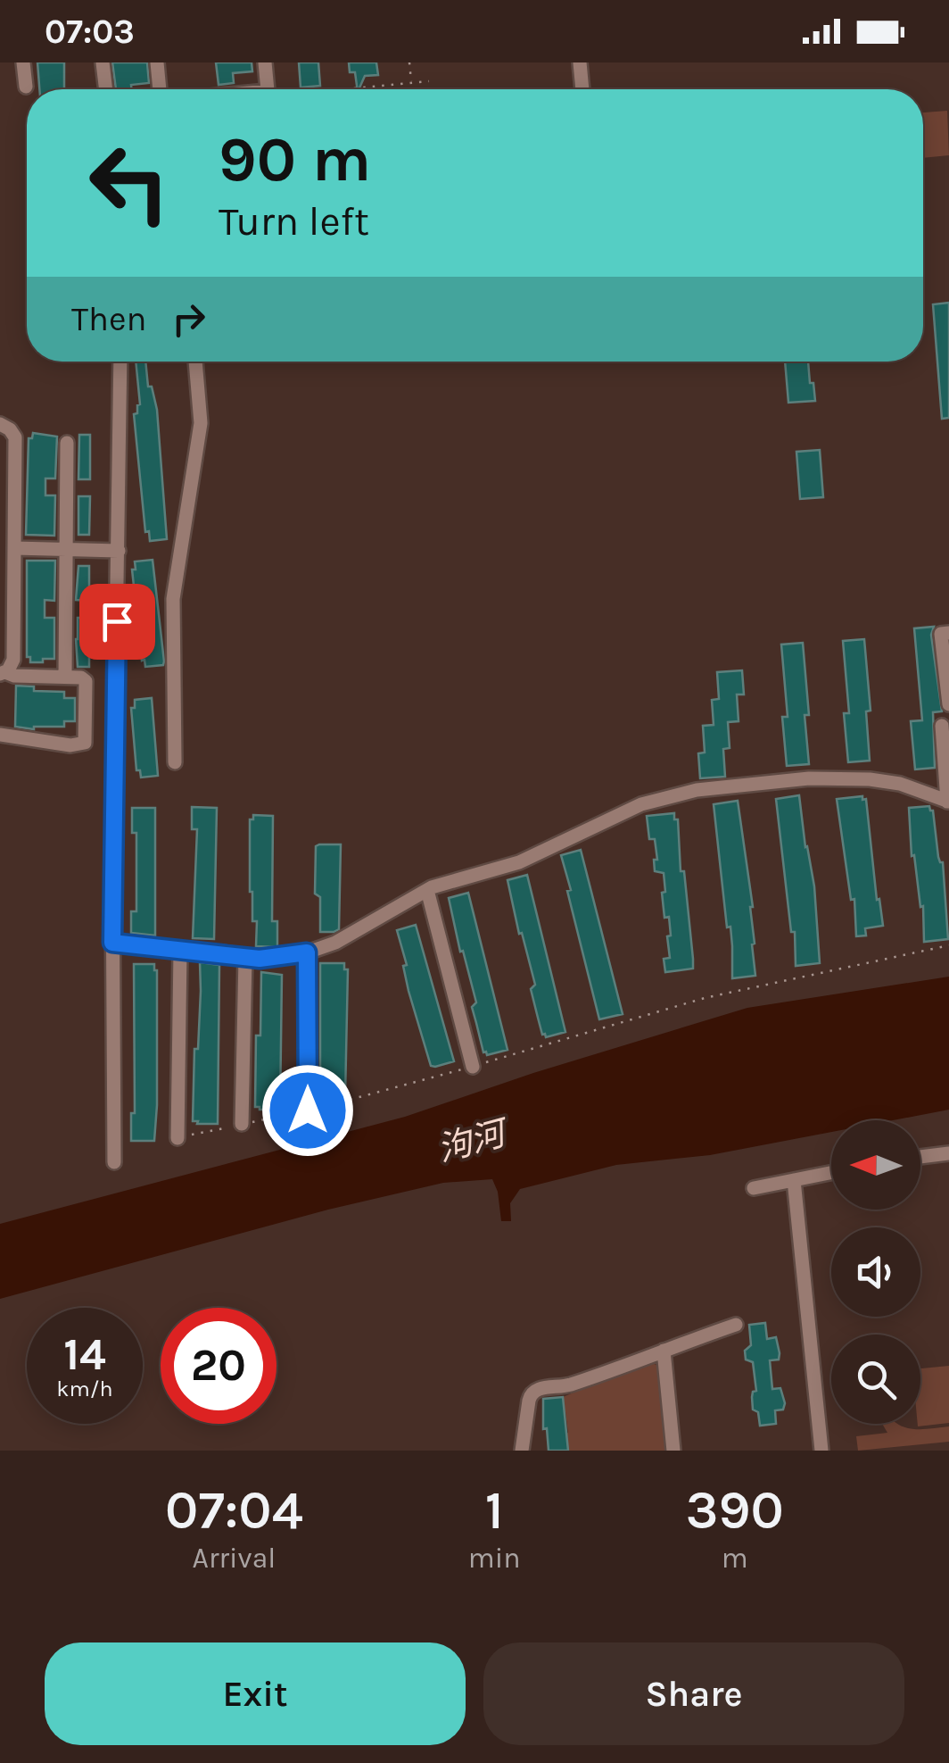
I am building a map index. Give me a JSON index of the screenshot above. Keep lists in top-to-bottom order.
{
  "water": ["泃河"],
  "north": "left",
  "page": {
    "status": "07:03",
    "turn": ["90 m", "Turn left"],
    "then": "Then",
    "speed": "14 km/h",
    "limit": "20",
    "eta": [
      "07:04",
      "Arrival",
      "1",
      "min",
      "390",
      "m"
    ],
    "buttons": ["Exit", "Share"]
  }
}
